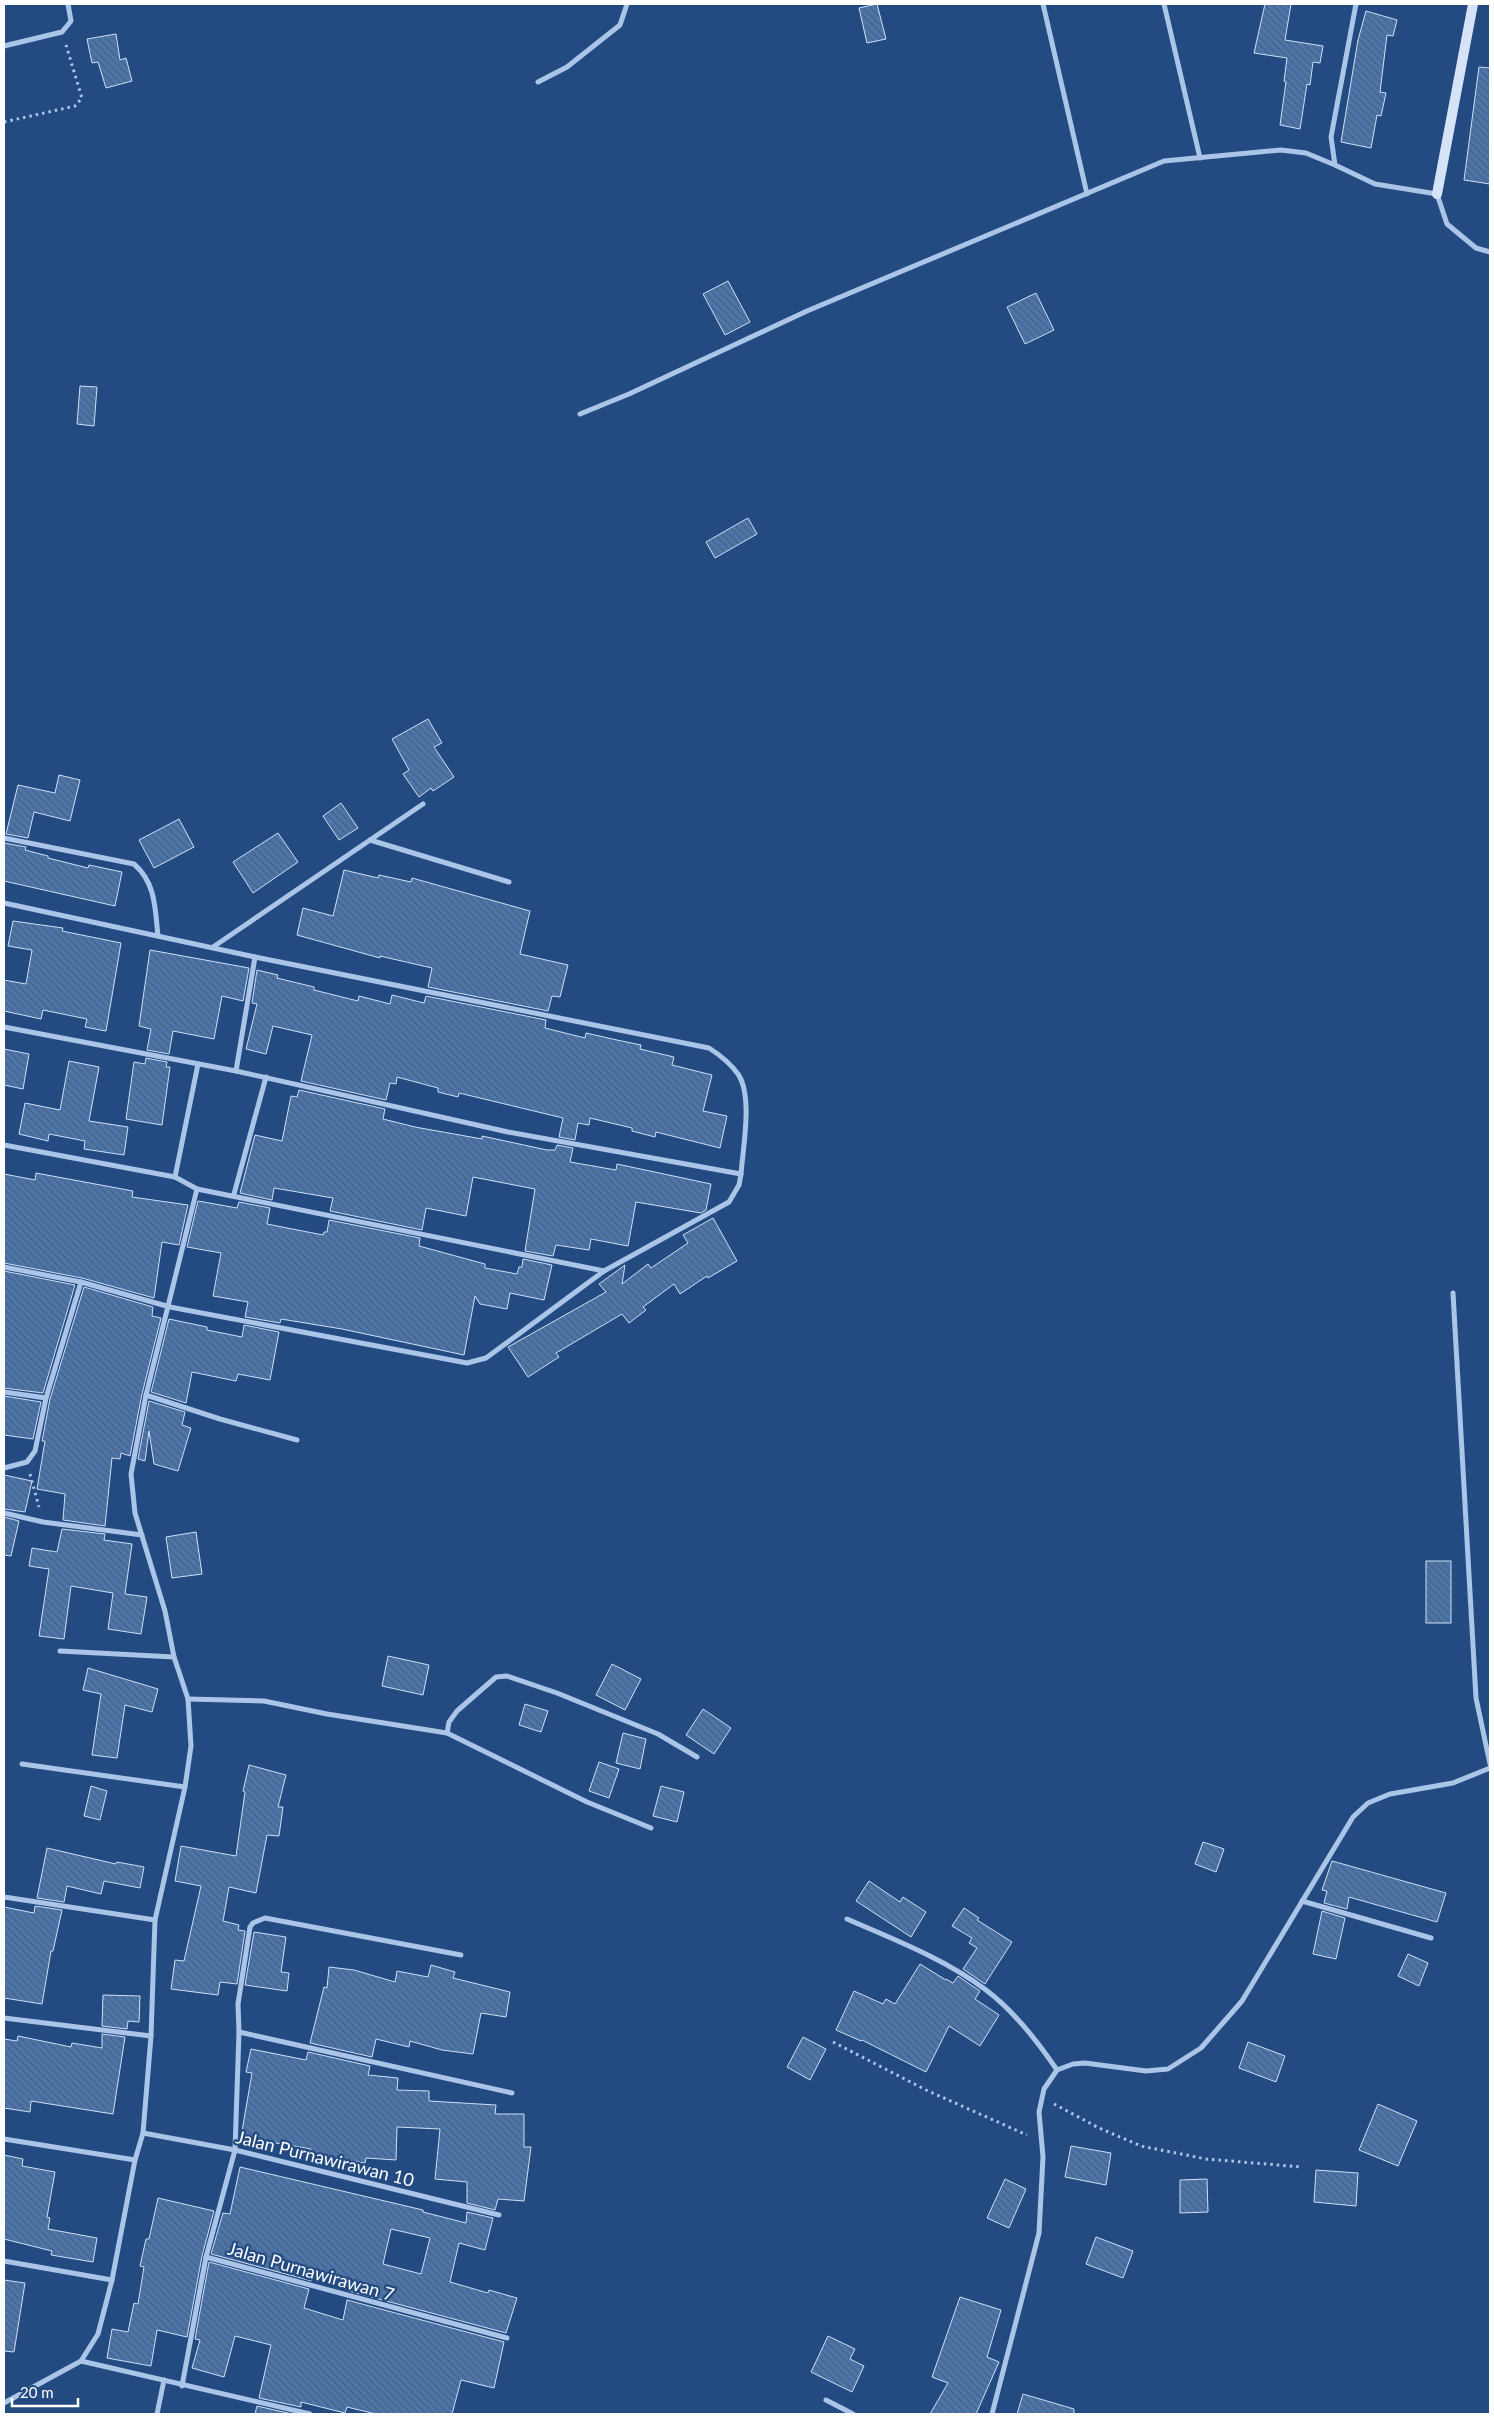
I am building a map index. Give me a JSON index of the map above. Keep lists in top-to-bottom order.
{
  "streets": {
    "street": ["Jalan Purnawirawan 10", "Jalan Purnawirawan 7"]
  },
  "scale_bar": "20 m"
}
